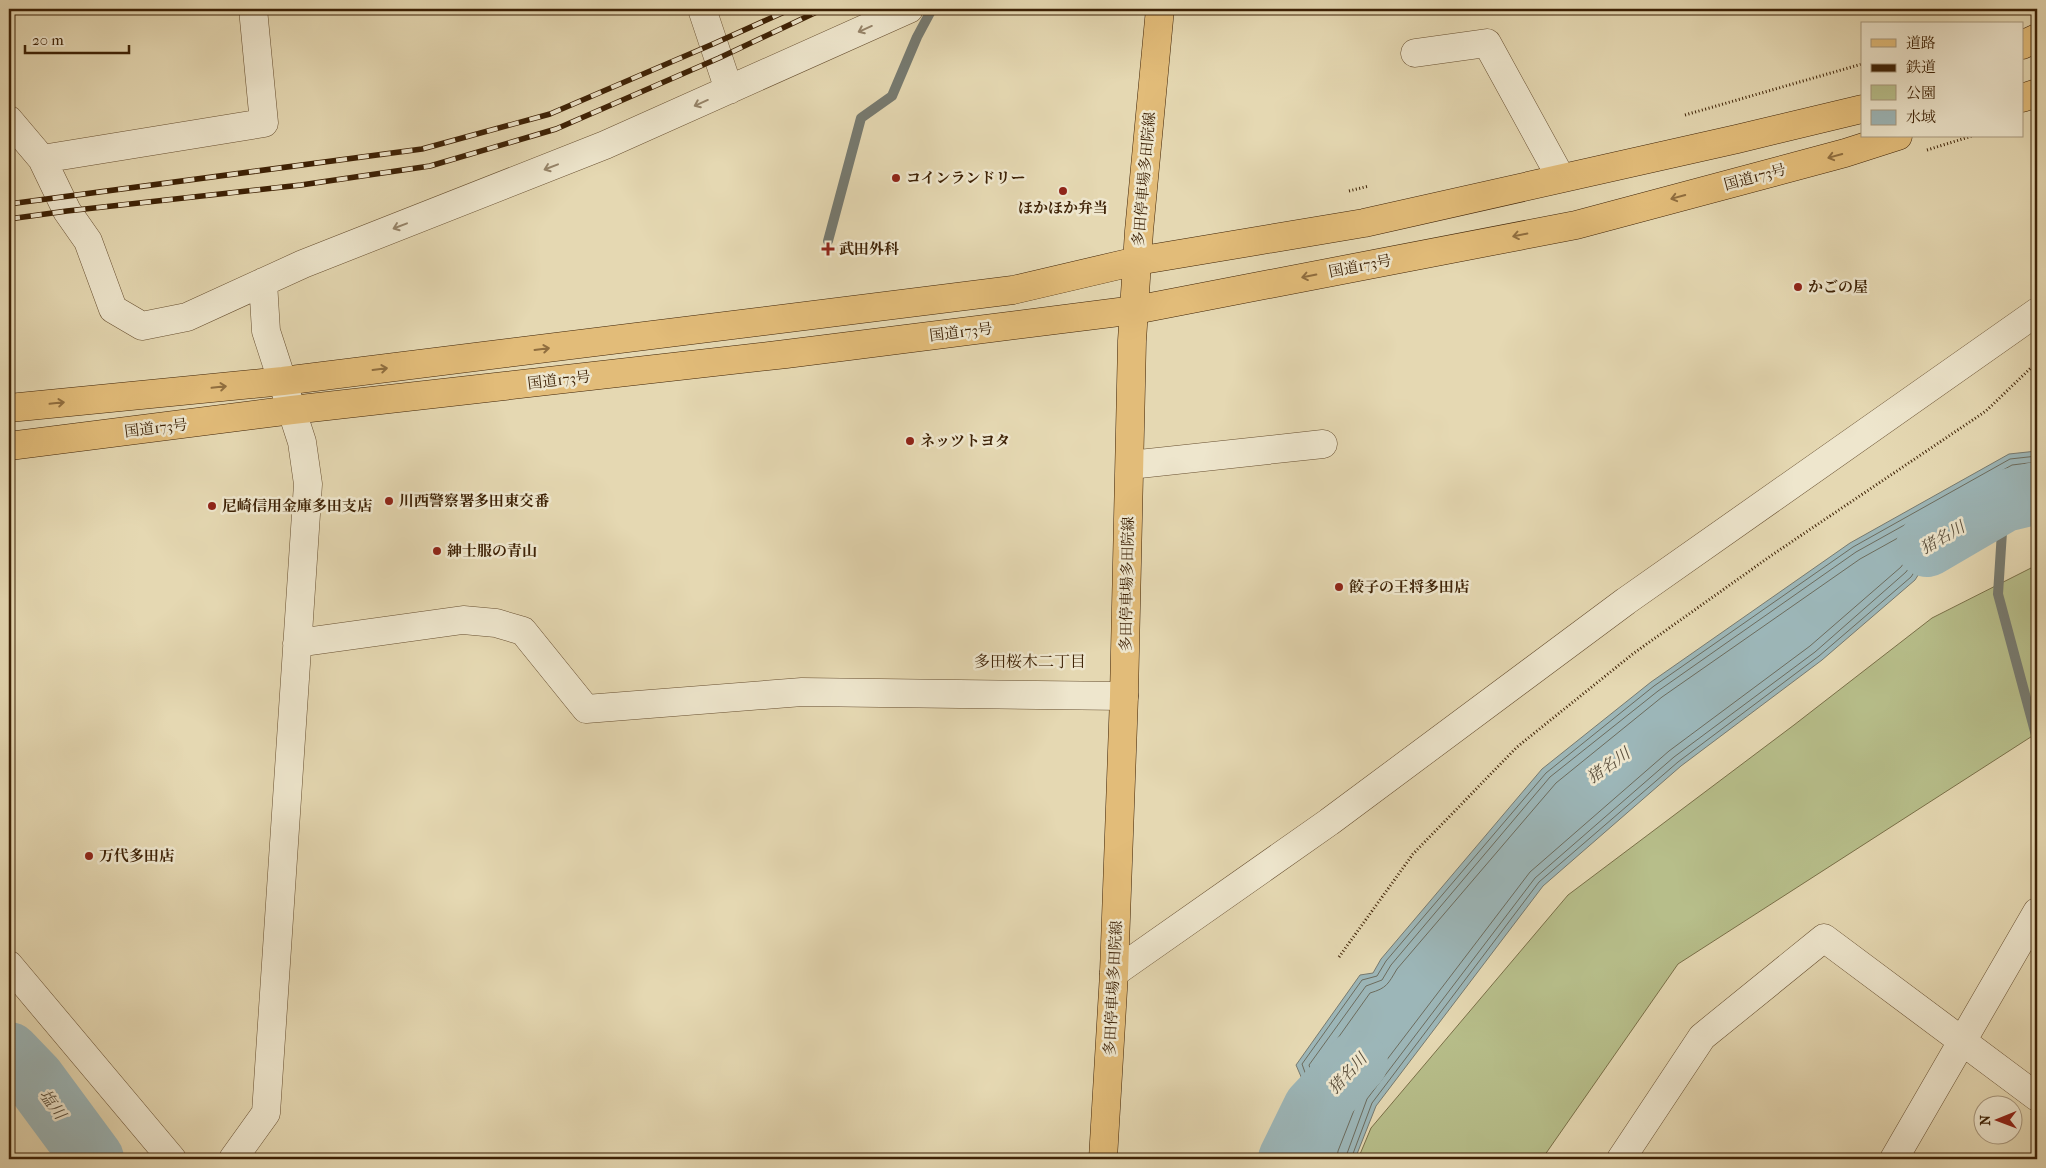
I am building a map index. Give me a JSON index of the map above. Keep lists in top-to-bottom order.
{
  "streets": {
    "main road": ["国道173号", "多田停車場多田院線"]
  },
  "crossings": [
    ["国道173号", "多田停車場多田院線"]
  ],
  "districts": ["多田桜木二丁目"],
  "water": ["猪名川", "塩川"],
  "places": {
    "other": [
      "コインランドリー",
      "ほかほか弁当",
      "かごの屋",
      "ネッツトヨタ",
      "川西警察署多田東交番",
      "尼崎信用金庫多田支店",
      "紳士服の青山",
      "餃子の王将多田店",
      "万代多田店"
    ],
    "health": ["武田外科"]
  },
  "legend": [
    "道路",
    "鉄道",
    "公園",
    "水域"
  ],
  "scale_bar": "20 m",
  "north": "left"
}
